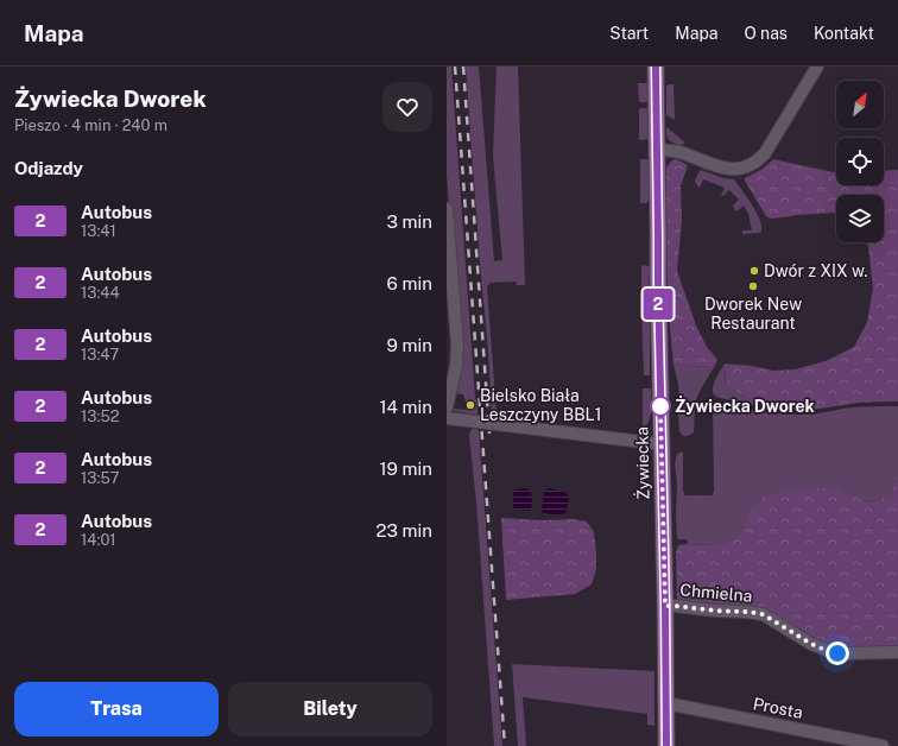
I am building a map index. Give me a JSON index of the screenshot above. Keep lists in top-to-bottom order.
{
  "streets": {
    "main road": ["Żywiecka"],
    "street": ["Chmielna", "Prosta"]
  },
  "crossings": [
    ["Żywiecka", "Chmielna"],
    ["Żywiecka", "Prosta"]
  ],
  "places": [
    "Dwór z XIX w.",
    "Dworek New Restaurant",
    "Bielsko Biała Leszczyny BBL1",
    "Żywiecka Dworek"
  ],
  "lines": ["bus line 2"],
  "north": "top right",
  "page": {
    "header": "Mapa",
    "nav": [
      "Start",
      "Mapa",
      "O nas",
      "Kontakt"
    ],
    "heading": [
      ["Żywiecka Dworek", "Pieszo · 4 min · 240 m"],
      "Odjazdy"
    ],
    "on_map": "2",
    "list": [
      {
        "mark": "2",
        "name": "Autobus",
        "note": "13:41",
        "value": "3 min"
      },
      {
        "mark": "2",
        "name": "Autobus",
        "note": "13:44",
        "value": "6 min"
      },
      {
        "mark": "2",
        "name": "Autobus",
        "note": "13:47",
        "value": "9 min"
      },
      {
        "mark": "2",
        "name": "Autobus",
        "note": "13:52",
        "value": "14 min"
      },
      {
        "mark": "2",
        "name": "Autobus",
        "note": "13:57",
        "value": "19 min"
      },
      {
        "mark": "2",
        "name": "Autobus",
        "note": "14:01",
        "value": "23 min"
      }
    ],
    "buttons": ["Trasa", "Bilety"]
  }
}
